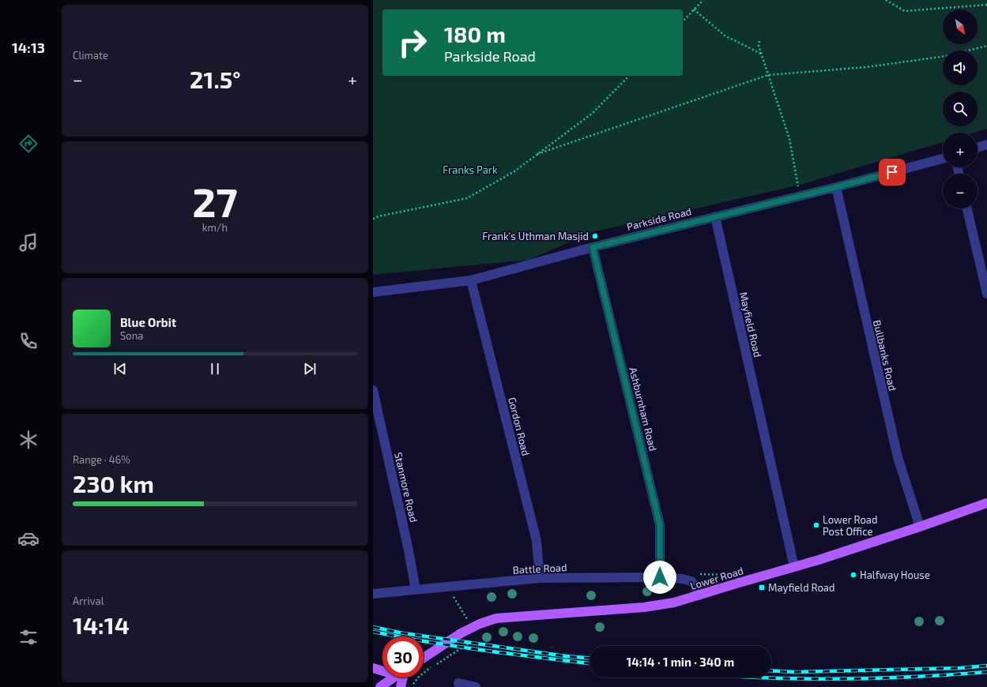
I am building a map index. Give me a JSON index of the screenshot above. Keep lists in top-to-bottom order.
{
  "streets": {
    "main road": ["Lower Road"],
    "street": [
      "Parkside Road",
      "Mayfield Road",
      "Bullbanks Road",
      "Ashburnham Road",
      "Gordon Road",
      "Stanmore Road",
      "Battle Road"
    ]
  },
  "crossings": [
    ["Parkside Road", "Mayfield Road"],
    ["Parkside Road", "Bullbanks Road"],
    ["Parkside Road", "Ashburnham Road"],
    ["Parkside Road", "Gordon Road"],
    ["Mayfield Road", "Lower Road"],
    ["Bullbanks Road", "Lower Road"],
    ["Ashburnham Road", "Battle Road"],
    ["Gordon Road", "Battle Road"],
    ["Stanmore Road", "Battle Road"],
    ["Battle Road", "Lower Road"]
  ],
  "parks": ["Franks Park"],
  "places": {
    "other": ["Frank's Uthman Masjid", "Lower Road Post Office", "Halfway House"],
    "transit": ["Mayfield Road"]
  },
  "north": "bottom right",
  "page": {
    "tabs": "14:13",
    "tile": [
      "Climate",
      ["27", "km/h"],
      ["Range · 46%", "230 km"],
      ["Arrival", "14:14"]
    ],
    "map_buttons": ["+", "−"],
    "turn": ["180 m", "Parkside Road"],
    "heat": ["−", "21.5°", "+"],
    "song": ["Blue Orbit", "Sona"],
    "limit": "30",
    "trip": "14:14 · 1 min · 340 m"
  }
}
